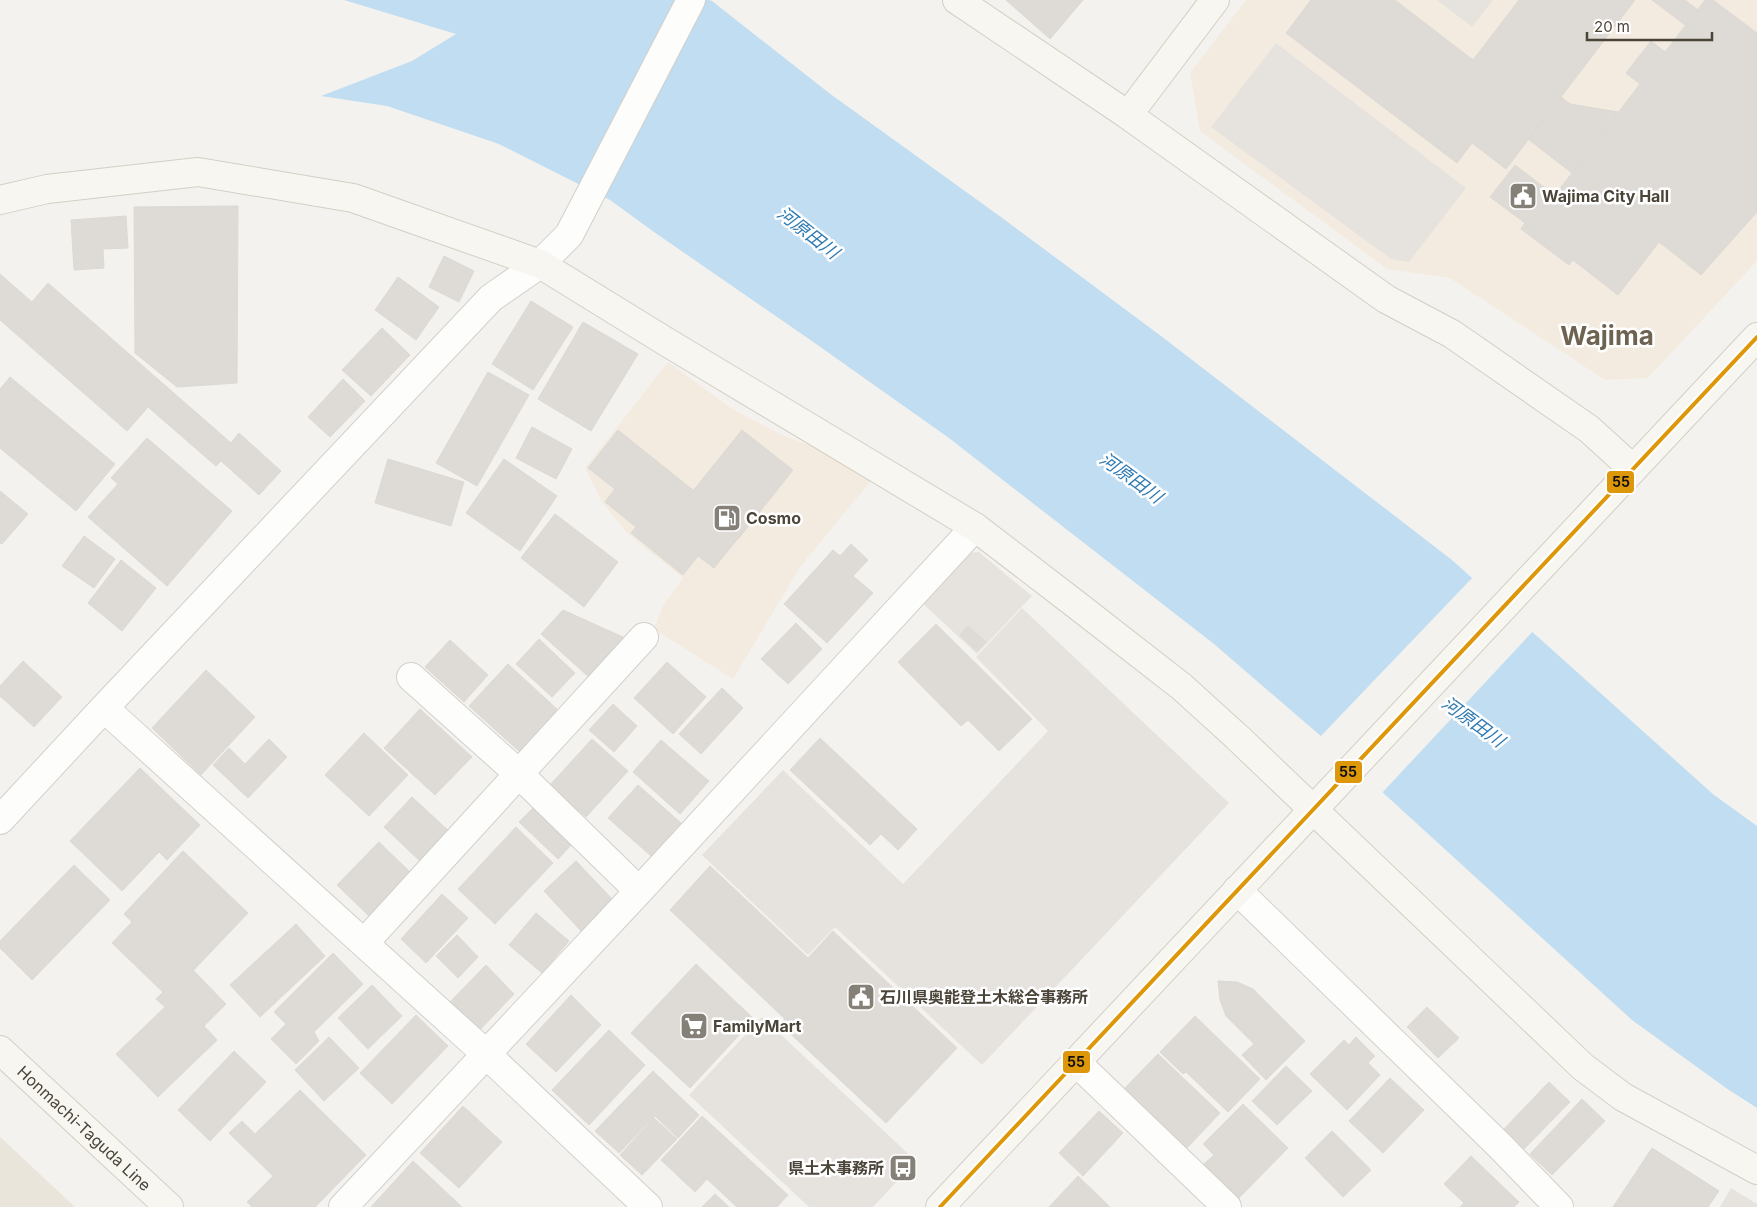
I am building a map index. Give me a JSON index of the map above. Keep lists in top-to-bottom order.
{
  "streets": {
    "street": ["Honmachi-Taguda Line"]
  },
  "districts": ["Wajima"],
  "water": ["河原田川"],
  "places": {
    "public building": ["Wajima City Hall", "石川県奥能登土木総合事務所"],
    "fuel station": ["Cosmo"],
    "supermarket": ["FamilyMart"],
    "bus stop": ["県土木事務所"]
  },
  "lines": ["transit line 55"],
  "scale_bar": "20 m"
}
